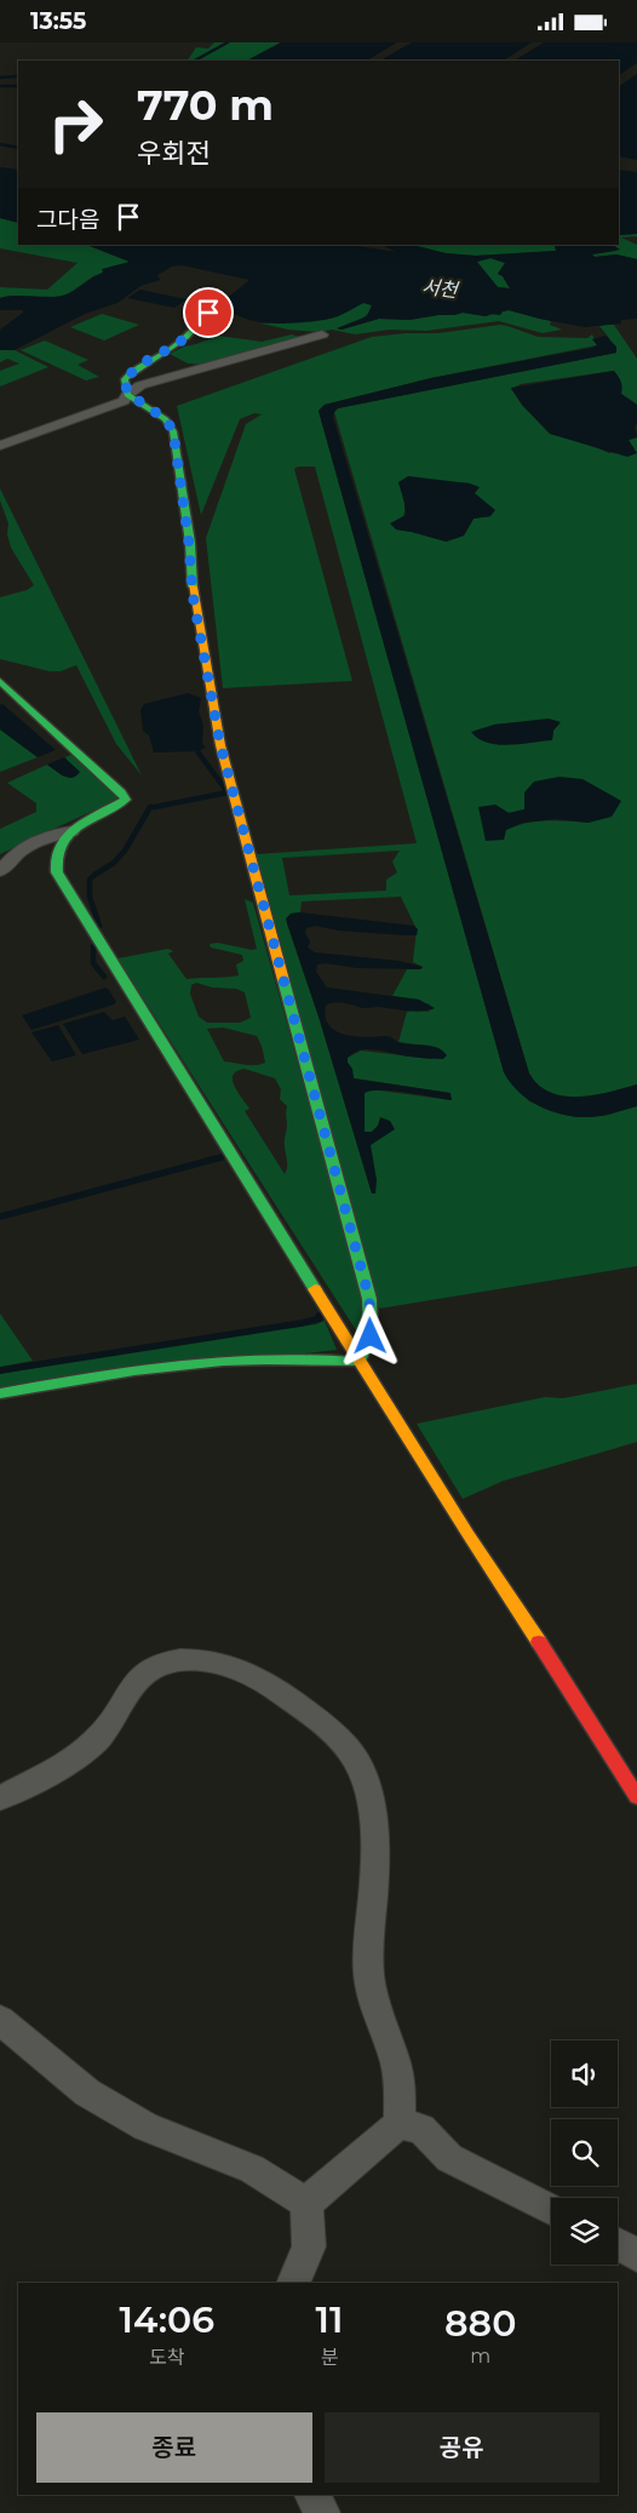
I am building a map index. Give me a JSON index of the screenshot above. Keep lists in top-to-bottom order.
{
  "water": ["서천"],
  "page": {
    "status": "13:55",
    "turn": ["770 m", "우회전"],
    "then": "그다음",
    "eta": [
      "14:06",
      "도착",
      "11",
      "분",
      "880",
      "m"
    ],
    "buttons": ["종료", "공유"]
  }
}
